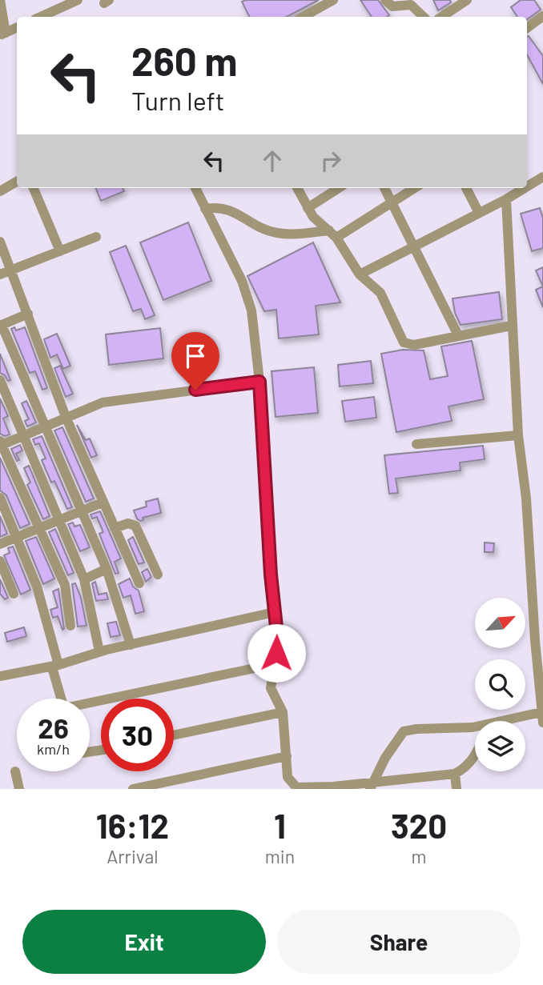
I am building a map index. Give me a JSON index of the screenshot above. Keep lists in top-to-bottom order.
{
  "north": "top right",
  "page": {
    "turn": ["260 m", "Turn left"],
    "speed": "26 km/h",
    "limit": "30",
    "eta": [
      "16:12",
      "Arrival",
      "1",
      "min",
      "320",
      "m"
    ],
    "buttons": ["Exit", "Share"]
  }
}
